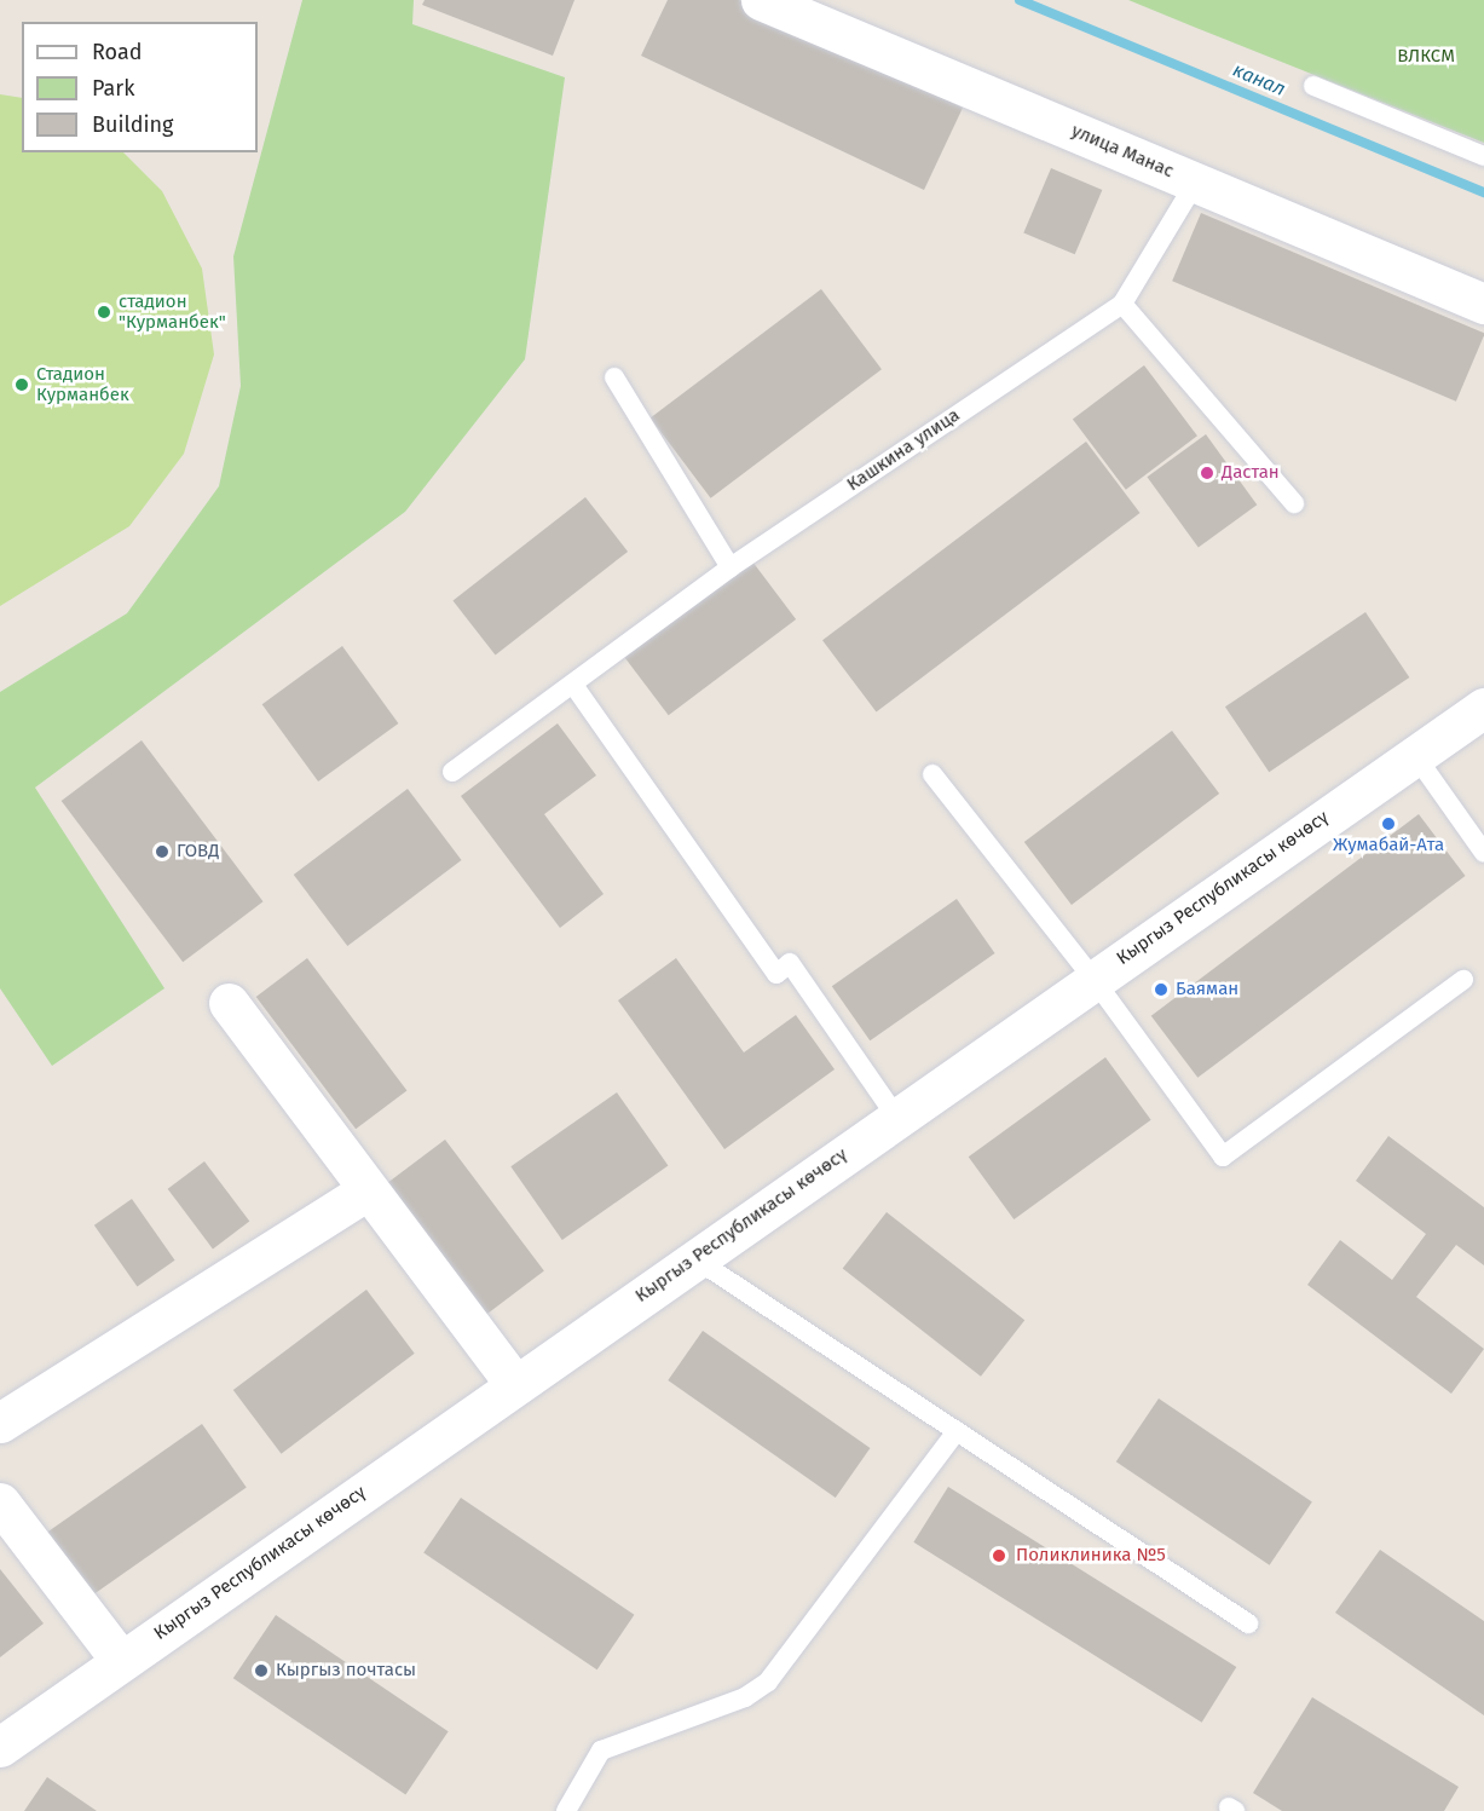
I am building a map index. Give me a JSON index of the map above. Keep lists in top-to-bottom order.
{
  "streets": {
    "street": ["улица Манас", "Кыргыз Республикасы көчөсү"],
    "lane": ["Кашкина улица"]
  },
  "crossings": [
    ["улица Манас", "Кашкина улица"]
  ],
  "water": ["канал"],
  "parks": ["ВЛКСМ"],
  "places": [
    "стадион \"Курманбек\"",
    "Стадион Курманбек",
    "Дастан",
    "Жумабай-Ата",
    "ГОВД",
    "Баяман",
    "Поликлиника №5",
    "Кыргыз почтасы"
  ],
  "legend": ["Road", "Park", "Building"]
}
